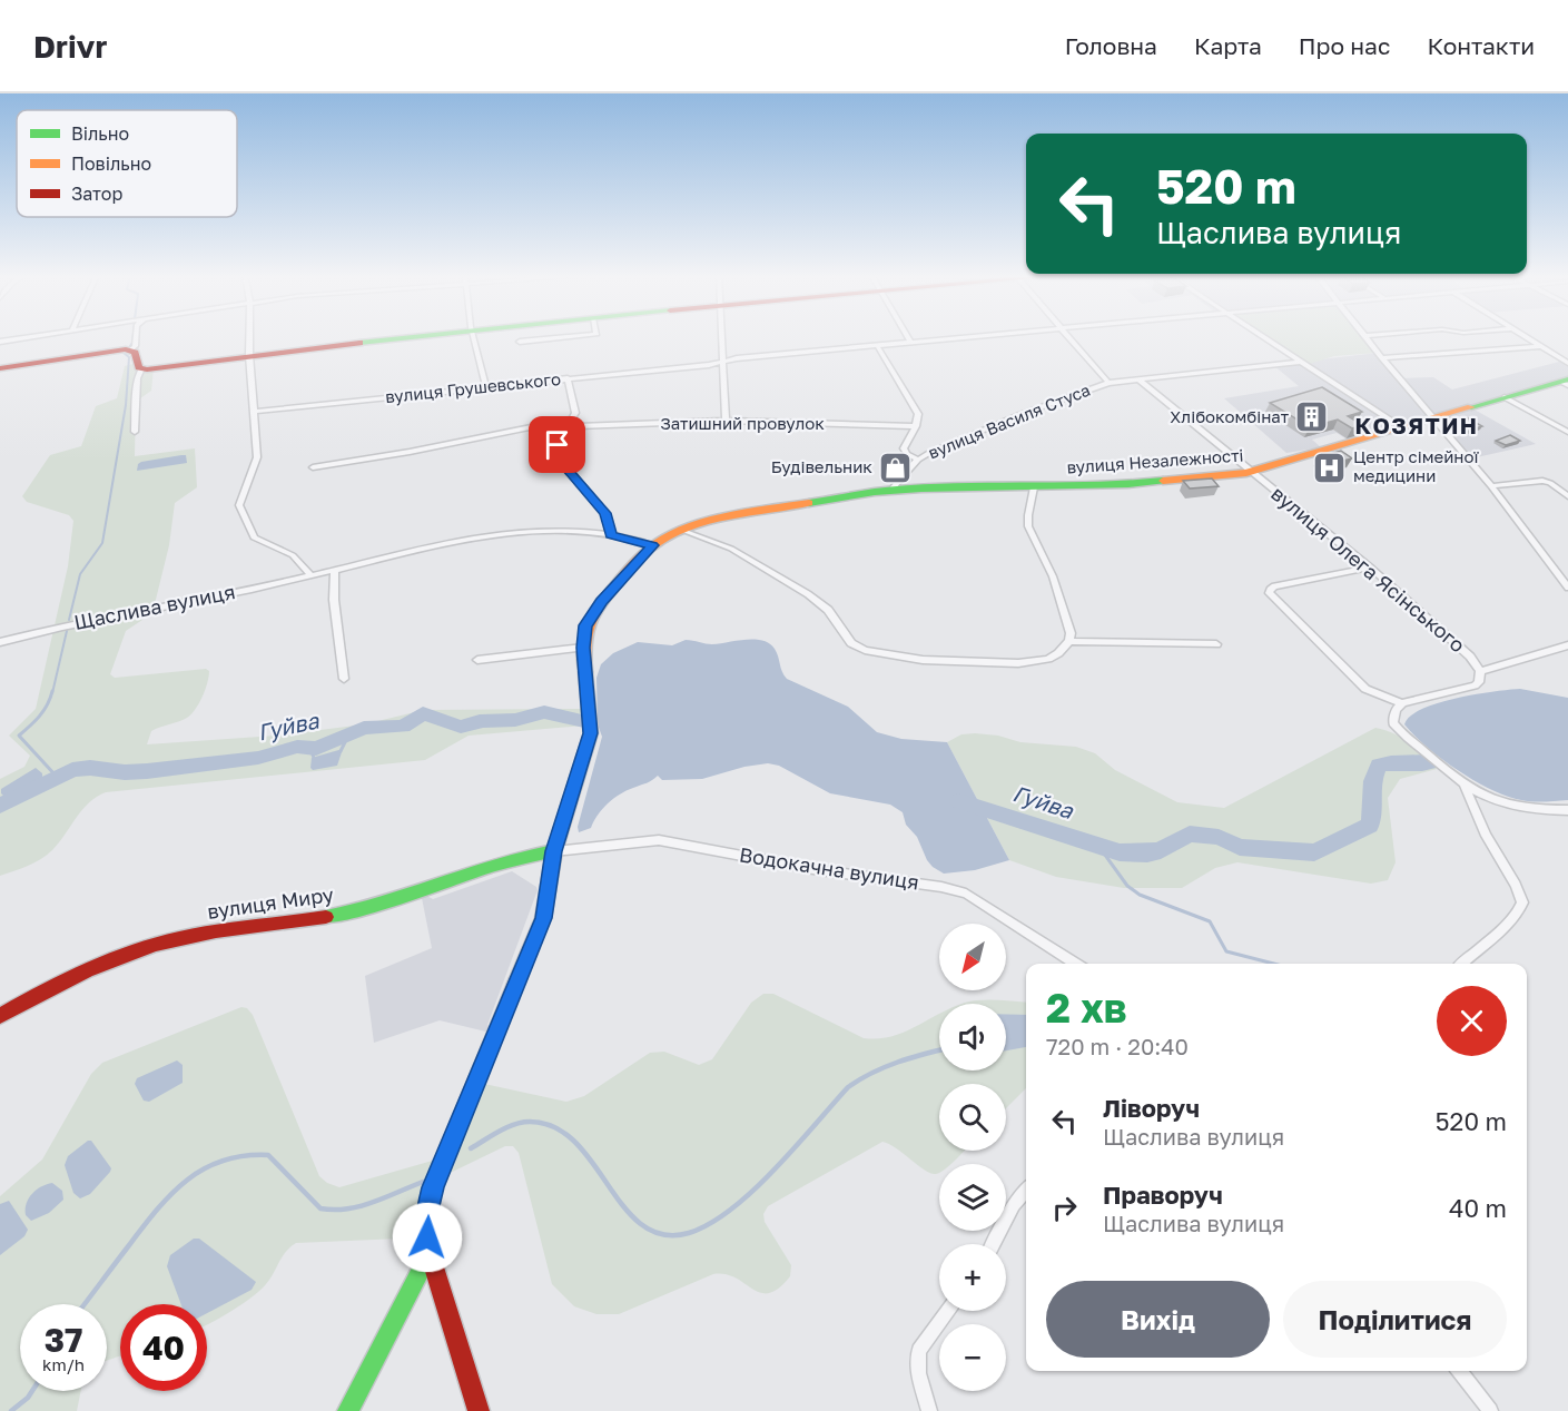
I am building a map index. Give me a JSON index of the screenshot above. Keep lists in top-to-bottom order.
{
  "streets": {
    "street": [
      "вулиця Грушевського",
      "вулиця Василя Стуса",
      "Затишний провулок",
      "вулиця Незалежності",
      "вулиця Олега Ясінського",
      "Щаслива вулиця",
      "Водокачна вулиця",
      "вулиця Миру"
    ]
  },
  "crossings": [
    ["вулиця Василя Стуса", "вулиця Незалежності"],
    ["вулиця Василя Стуса", "вулиця Олега Ясінського"],
    ["вулиця Незалежності", "вулиця Олега Ясінського"],
    ["вулиця Незалежності", "Щаслива вулиця"],
    ["Водокачна вулиця", "вулиця Миру"]
  ],
  "districts": ["КОЗЯТИН"],
  "water": ["Гуйва"],
  "places": {
    "building": ["Хлібокомбінат"],
    "shop": ["Будівельник"],
    "hospital": ["Центр сімейної медицини"]
  },
  "legend": ["Вільно", "Повільно", "Затор"],
  "north": "bottom left",
  "page": {
    "header": "Drivr",
    "nav": [
      "Головна",
      "Карта",
      "Про нас",
      "Контакти"
    ],
    "turn": ["520 m", "Щаслива вулиця"],
    "map_buttons": ["+", "−"],
    "heading": ["2 хв", "720 m · 20:40"],
    "list": [
      {
        "name": "Ліворуч",
        "note": "Щаслива вулиця",
        "value": "520 m"
      },
      {
        "name": "Праворуч",
        "note": "Щаслива вулиця",
        "value": "40 m"
      }
    ],
    "buttons": ["Вихід", "Поділитися"],
    "speed": "37 km/h",
    "limit": "40"
  }
}
